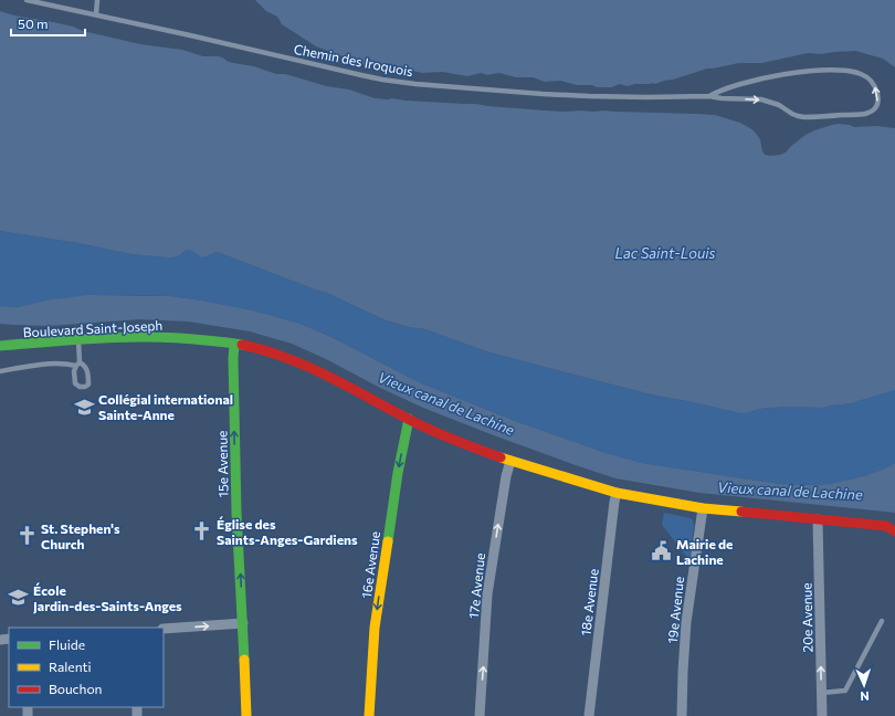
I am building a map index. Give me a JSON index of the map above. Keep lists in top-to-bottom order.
{
  "streets": {
    "street": [
      "Boulevard Saint-Joseph",
      "15e Avenue",
      "16e Avenue",
      "17e Avenue",
      "18e Avenue",
      "19e Avenue",
      "20e Avenue"
    ],
    "lane": ["Chemin des Iroquois"]
  },
  "crossings": [
    ["Boulevard Saint-Joseph", "15e Avenue"],
    ["Boulevard Saint-Joseph", "16e Avenue"],
    ["Boulevard Saint-Joseph", "17e Avenue"],
    ["Boulevard Saint-Joseph", "18e Avenue"],
    ["Boulevard Saint-Joseph", "19e Avenue"],
    ["Boulevard Saint-Joseph", "20e Avenue"]
  ],
  "one_way": [
    "15e Avenue",
    "16e Avenue",
    "17e Avenue",
    "20e Avenue"
  ],
  "water": ["Lac Saint-Louis", "Vieux canal de Lachine"],
  "places": {
    "school or university": ["Collégial international Sainte-Anne", "École Jardin-des-Saints-Anges"],
    "church": ["Église des Saints-Anges-Gardiens", "St. Stephen's Church"],
    "public building": ["Mairie de Lachine"]
  },
  "legend": ["Fluide", "Ralenti", "Bouchon"],
  "scale_bar": "50 m",
  "north": "bottom"
}
